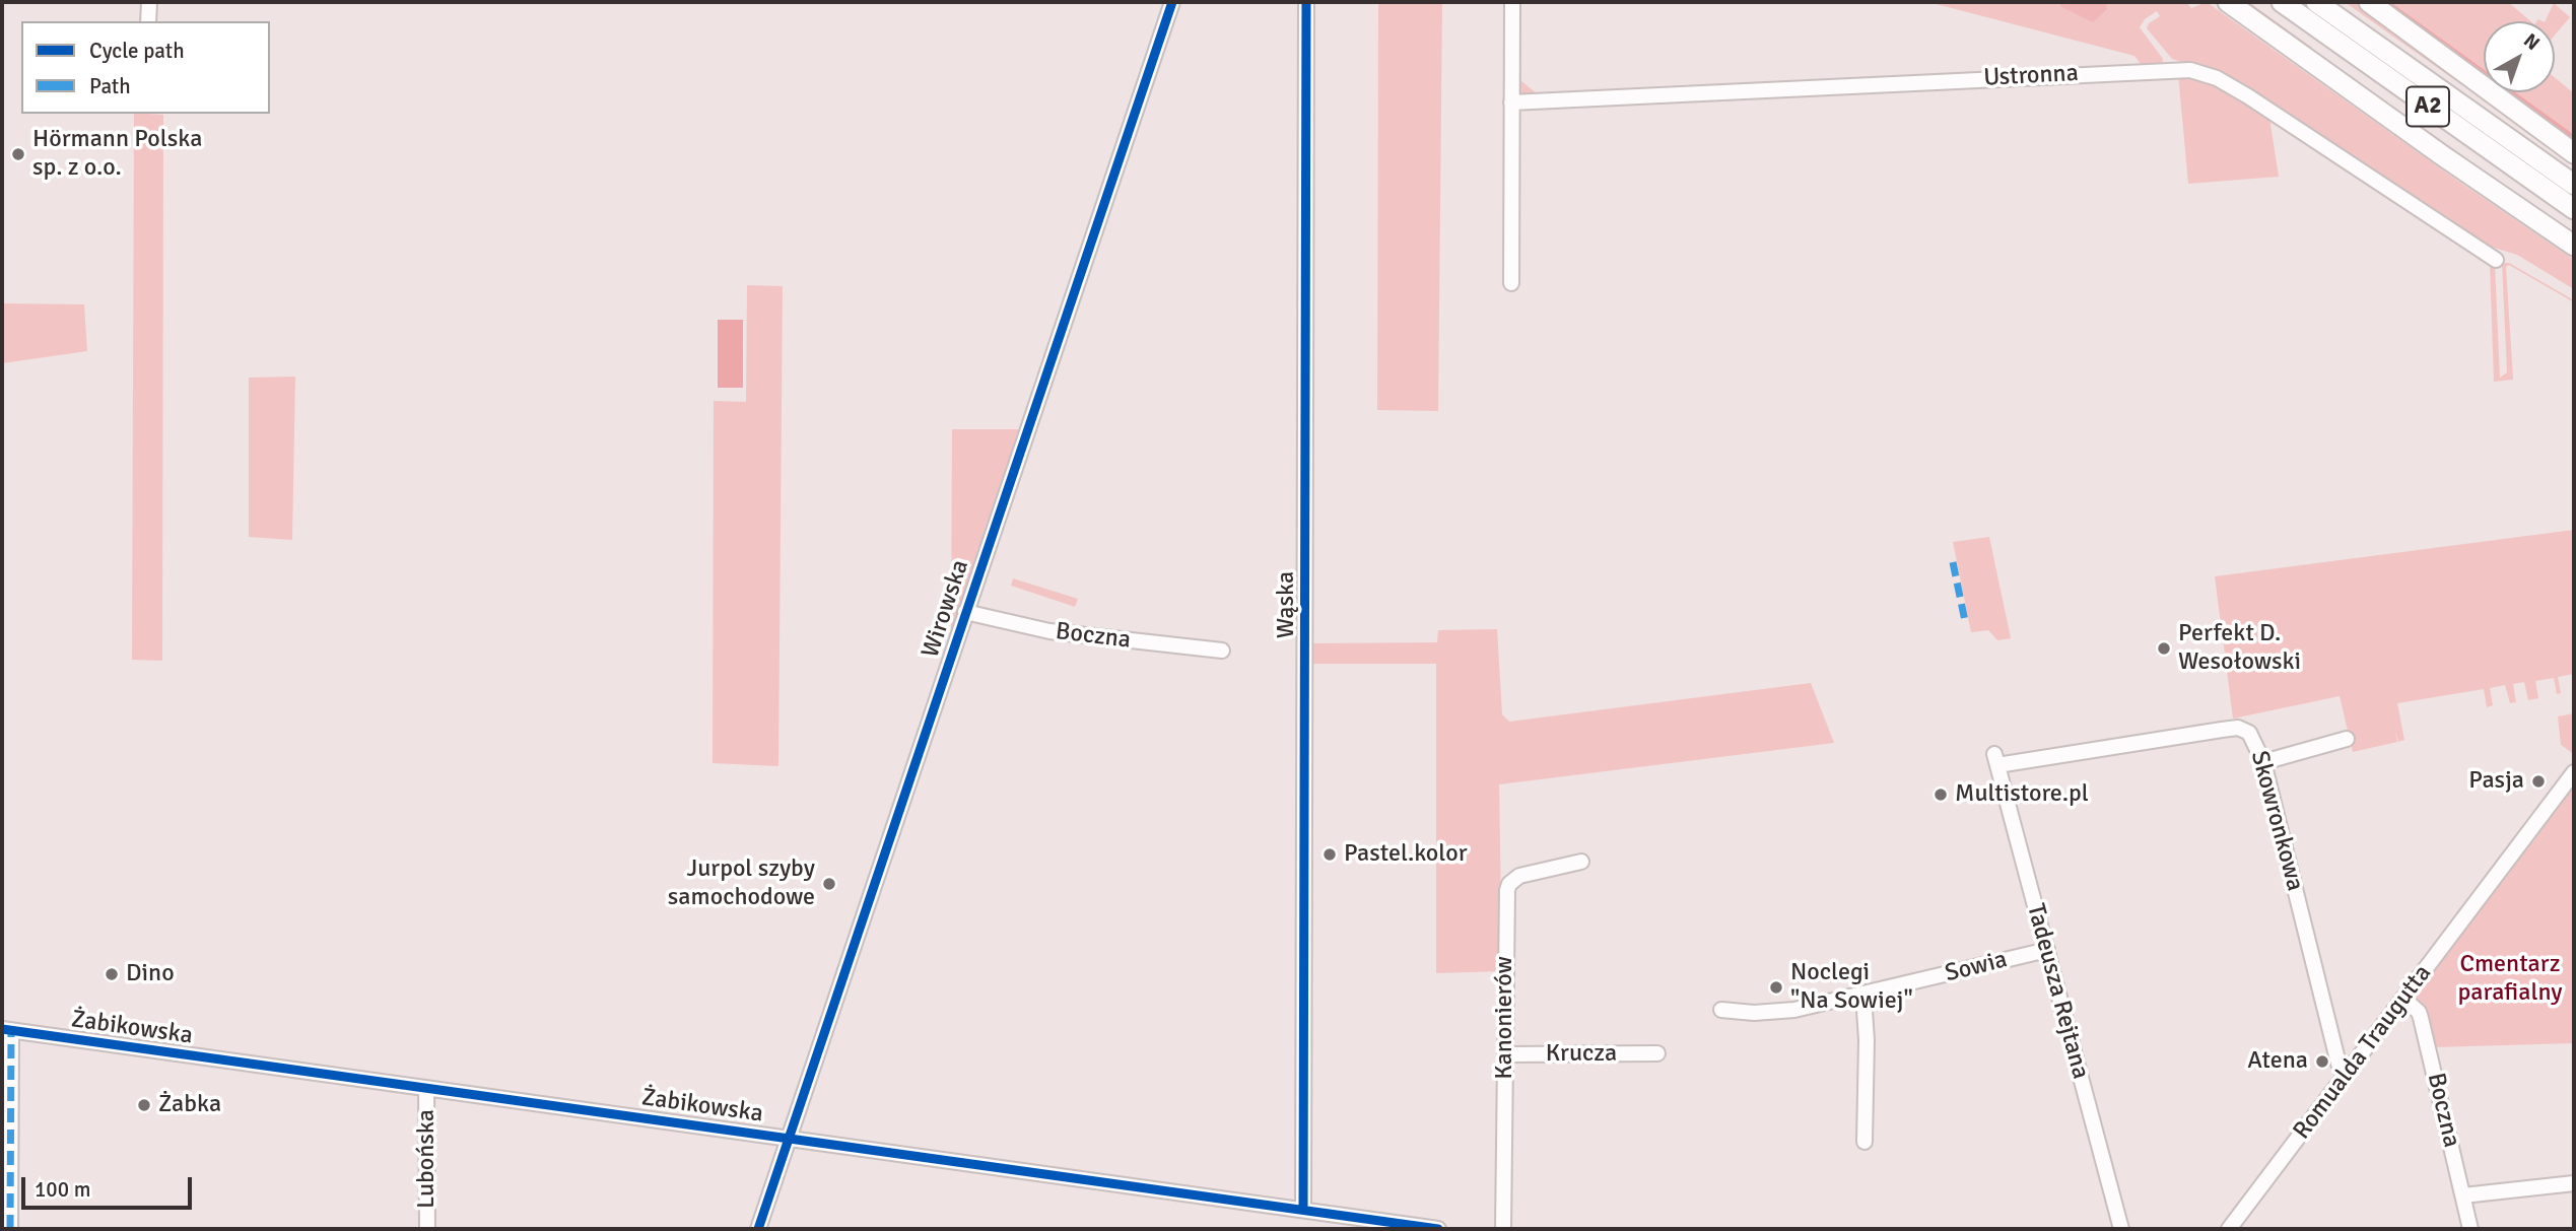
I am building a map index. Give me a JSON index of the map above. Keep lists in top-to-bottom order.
{
  "streets": {
    "highway": ["A2"],
    "street": [
      "Ustronna",
      "Wąska",
      "Wirowska",
      "Boczna",
      "Skowronkowa",
      "Sowia",
      "Tadeusza Rejtana",
      "Kanonierów",
      "Żabikowska",
      "Romualda Traugutta",
      "Krucza",
      "Lubońska"
    ]
  },
  "crossings": [
    ["Wąska", "Żabikowska"],
    ["Wirowska", "Boczna"],
    ["Wirowska", "Żabikowska"],
    ["Boczna", "Romualda Traugutta"],
    ["Skowronkowa", "Tadeusza Rejtana"],
    ["Skowronkowa", "Romualda Traugutta"],
    ["Sowia", "Tadeusza Rejtana"],
    ["Kanonierów", "Krucza"],
    ["Żabikowska", "Lubońska"]
  ],
  "parks": ["Cmentarz parafialny"],
  "places": [
    "Hörmann Polska sp. z o.o.",
    "Perfekt D. Wesołowski",
    "Pasja",
    "Multistore.pl",
    "Pastel.kolor",
    "Jurpol szyby samochodowe",
    "Dino",
    "Noclegi \"Na Sowiej\"",
    "Atena",
    "Żabka"
  ],
  "legend": ["Cycle path", "Path"],
  "scale_bar": "100 m",
  "north": "top right"
}
